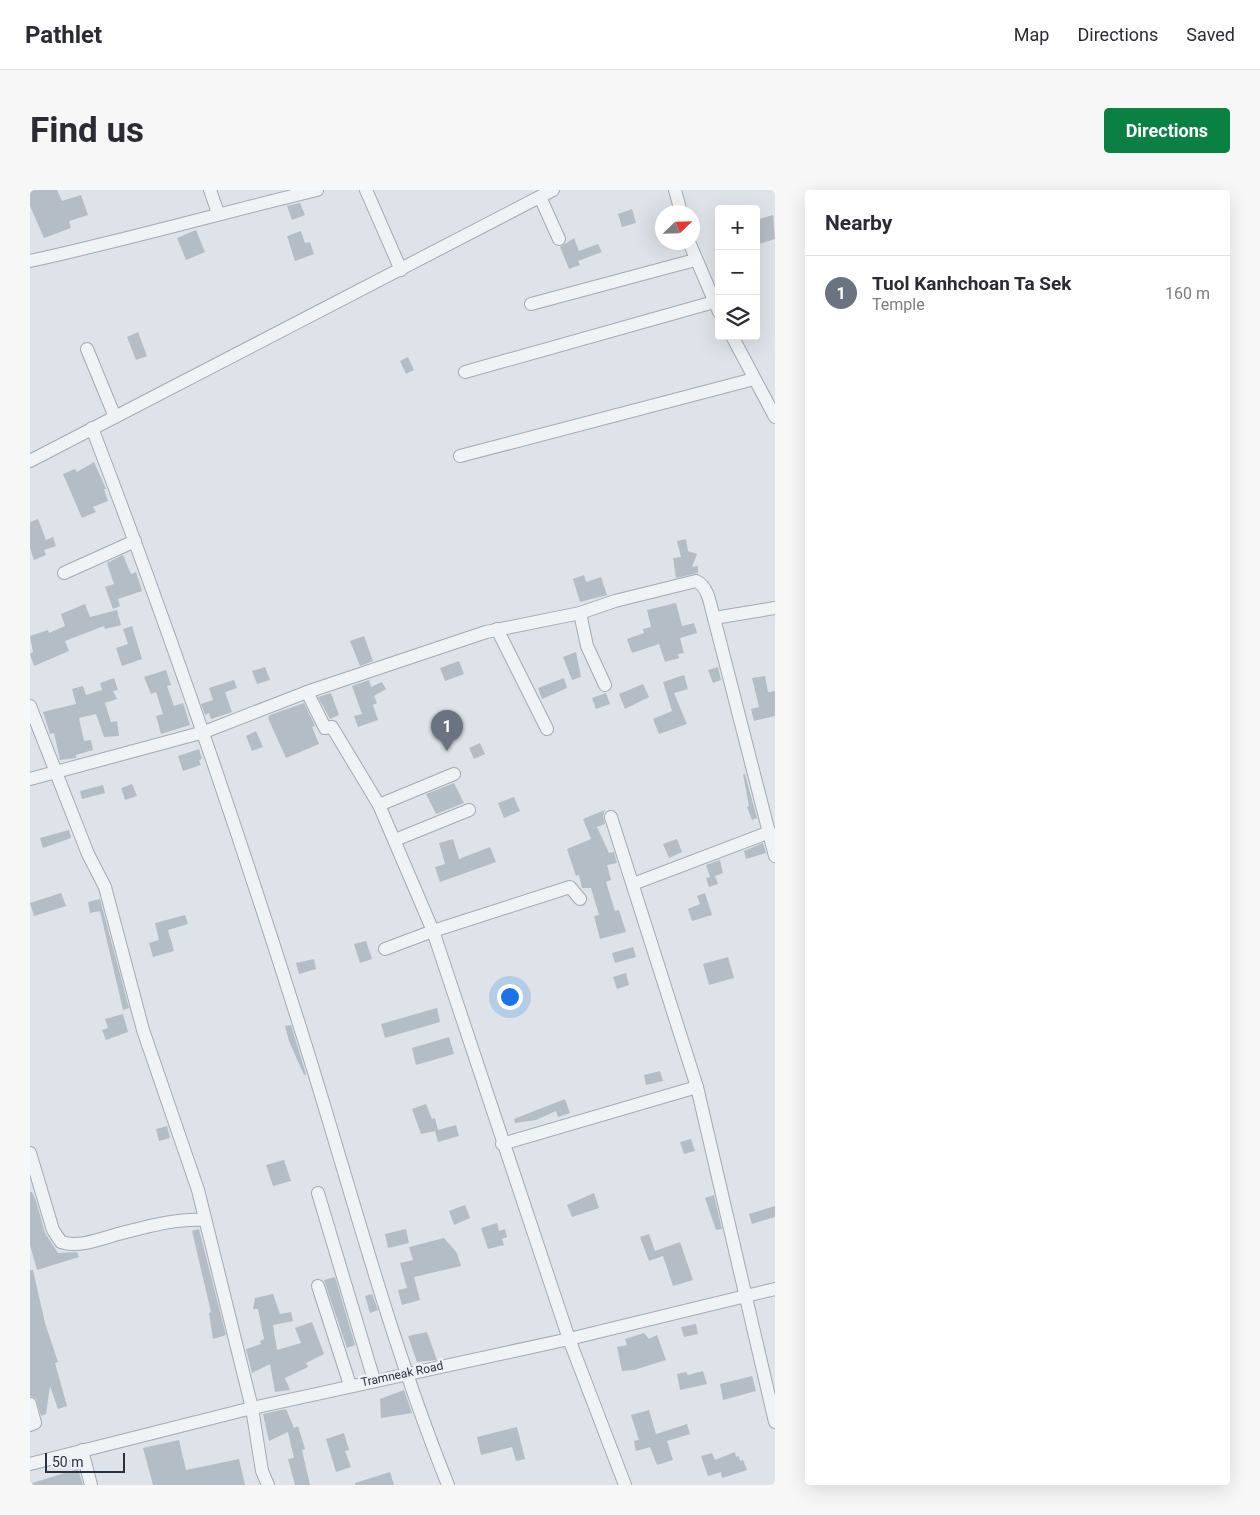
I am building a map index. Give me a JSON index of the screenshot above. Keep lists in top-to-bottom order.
{
  "streets": {
    "street": ["Tramneak Road"]
  },
  "scale_bar": "50 m",
  "north": "top right",
  "page": {
    "header": "Pathlet",
    "nav": ["Map", "Directions", "Saved"],
    "buttons": "Directions",
    "title": "Find us",
    "heading": "Nearby",
    "map_buttons": ["+", "−"],
    "list": [
      {
        "mark": "1",
        "name": "Tuol Kanhchoan Ta Sek",
        "note": "Temple",
        "value": "160 m"
      }
    ],
    "pins": "1",
    "scale": "50 m"
  }
}
